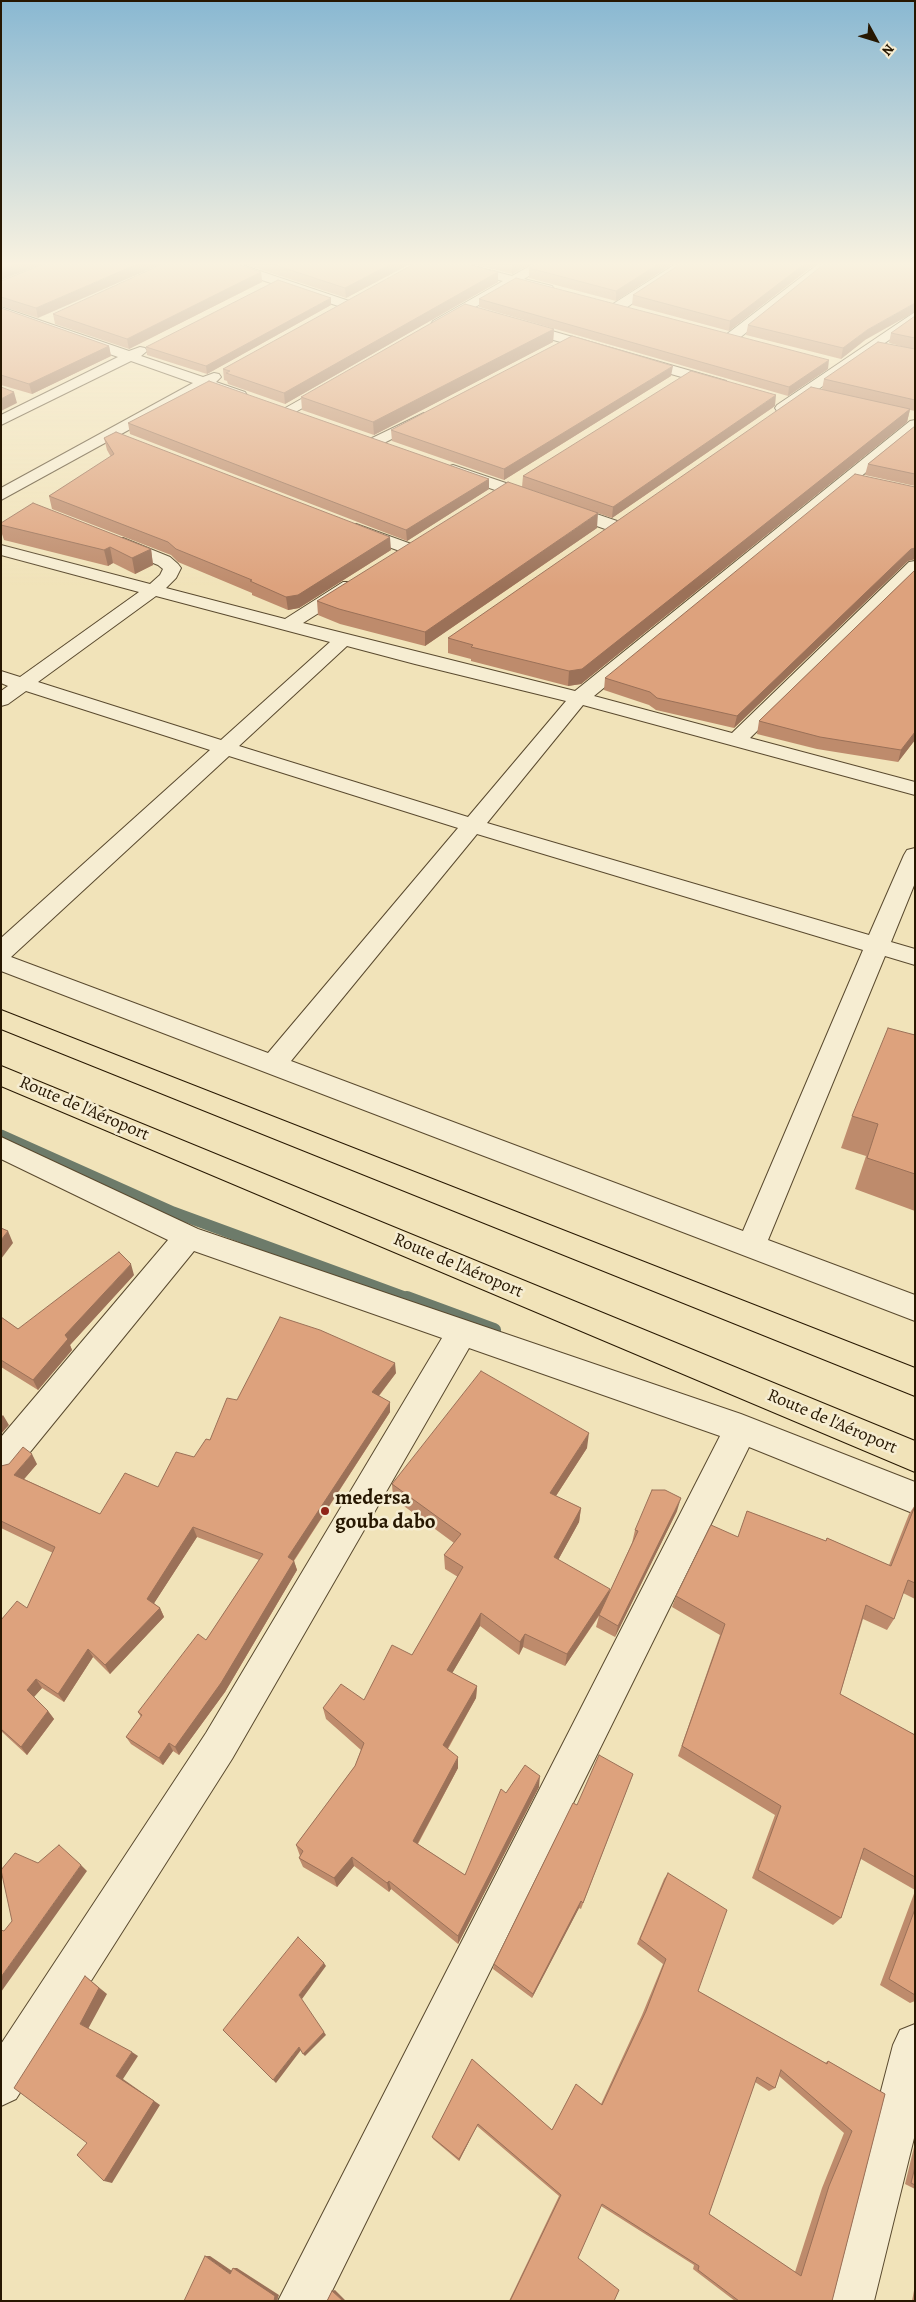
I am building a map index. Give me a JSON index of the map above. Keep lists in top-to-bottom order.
{
  "streets": {
    "highway": ["Route de l'Aéroport"]
  },
  "places": ["medersa gouba dabo"],
  "north": "bottom right"
}
